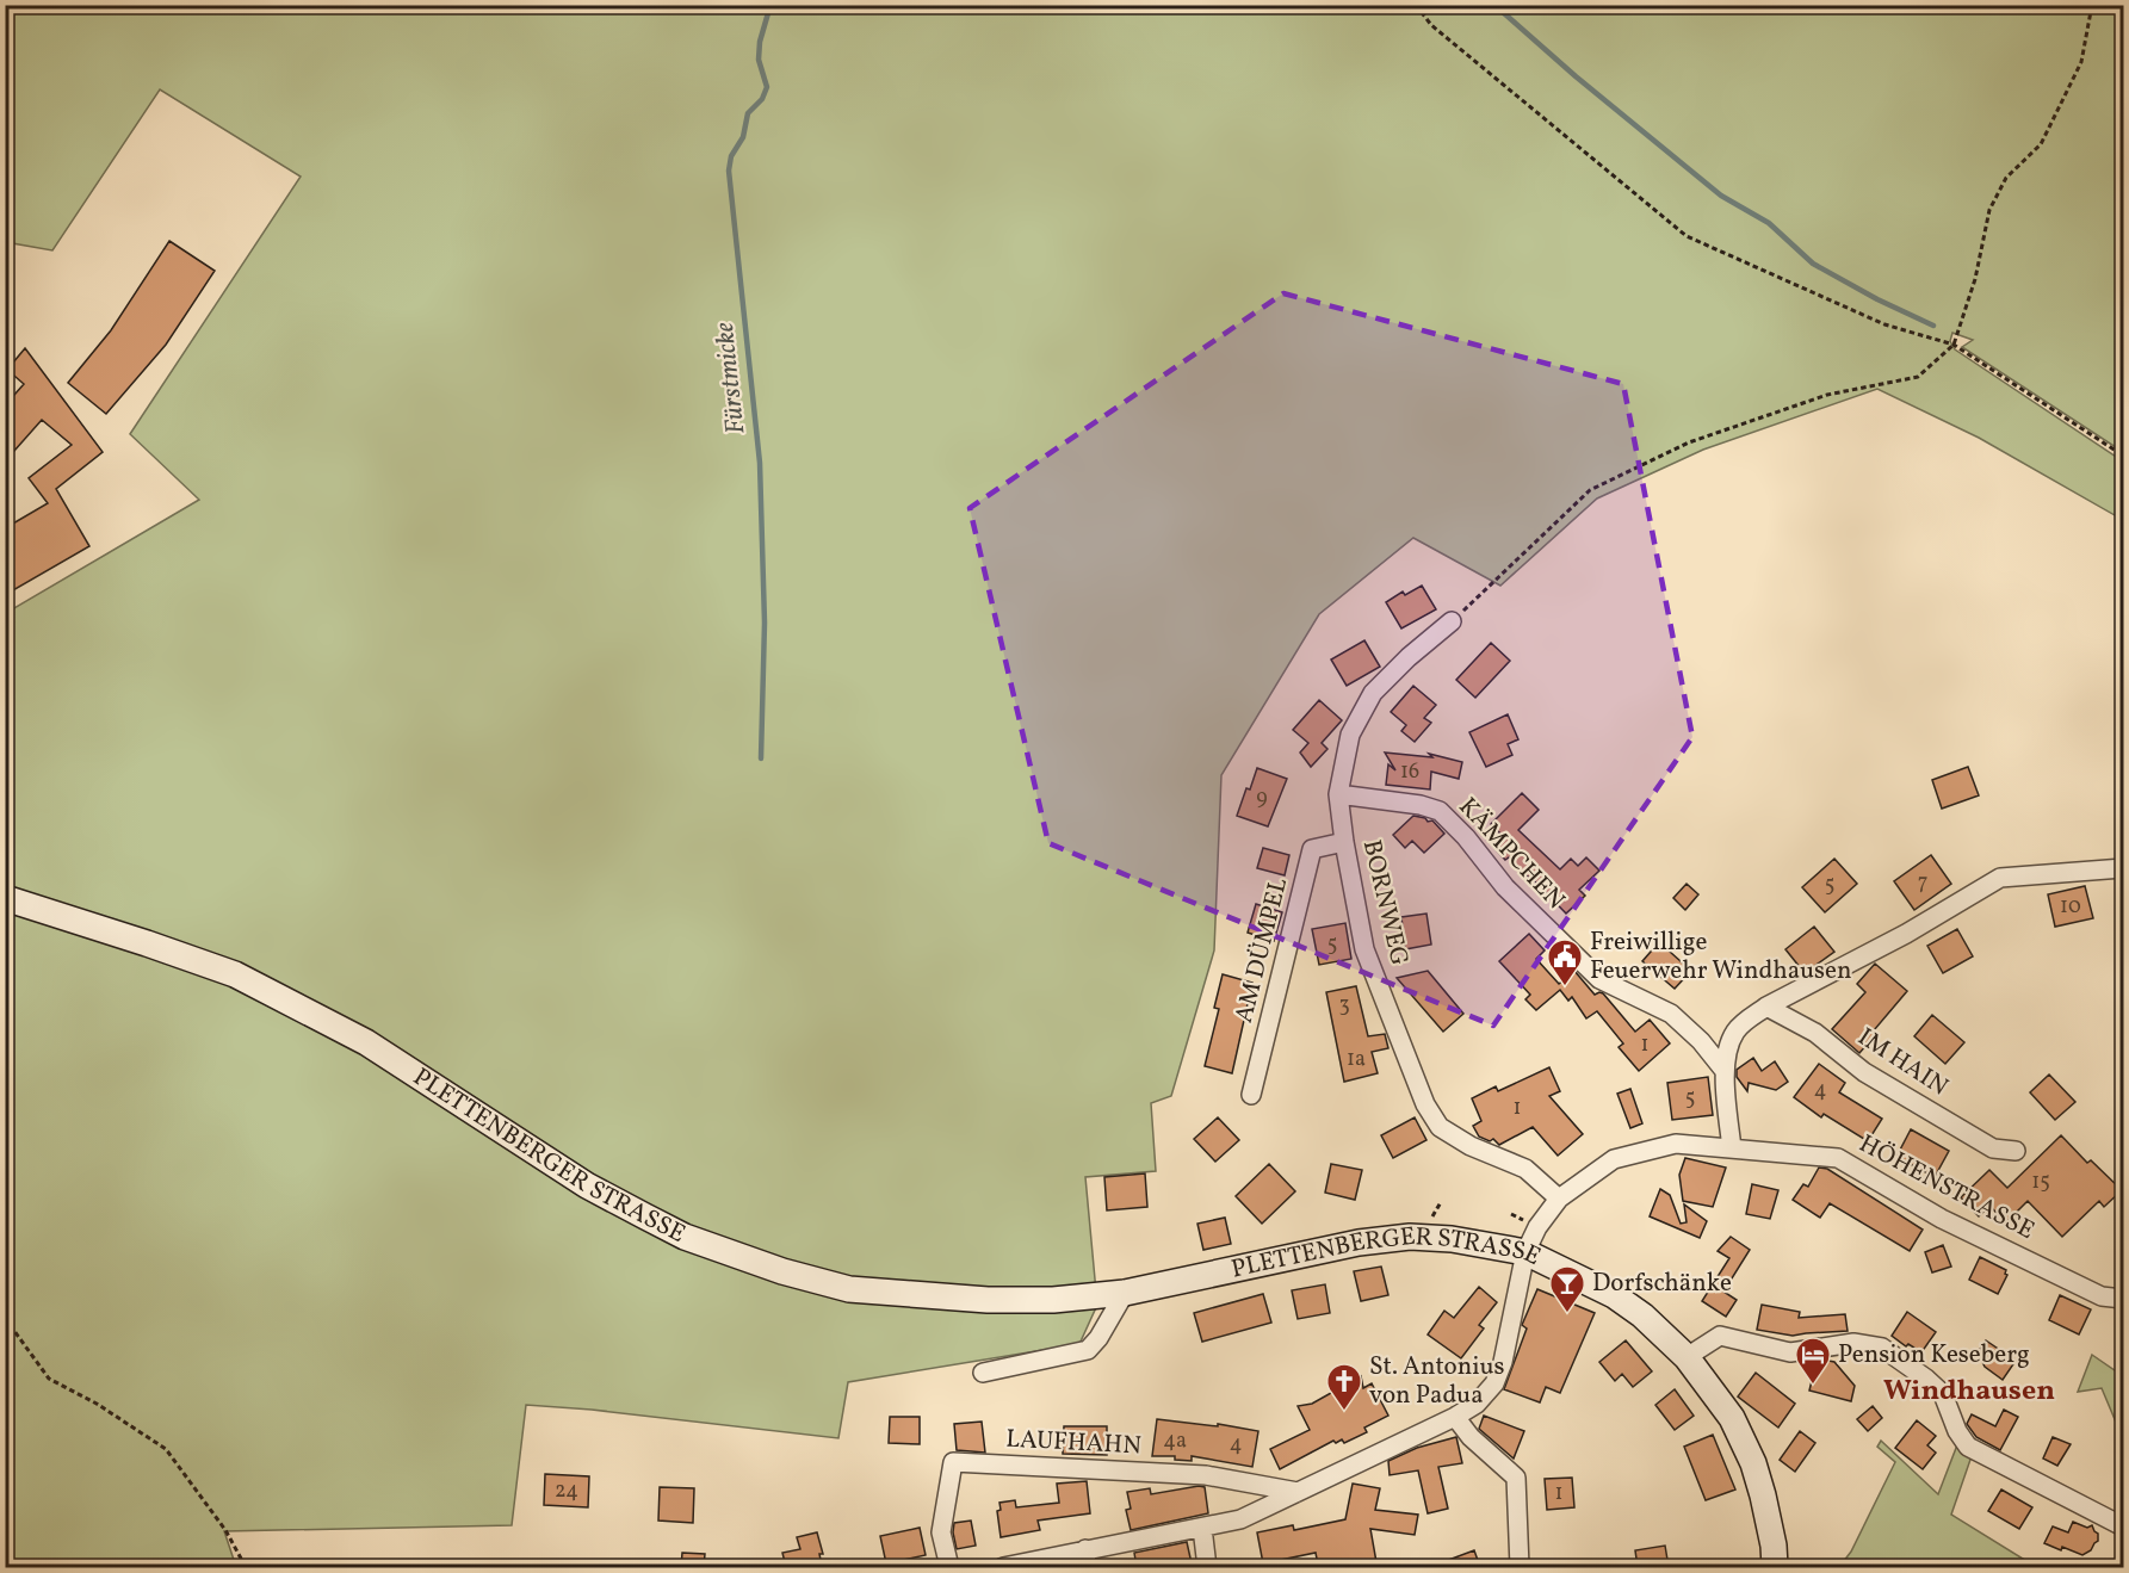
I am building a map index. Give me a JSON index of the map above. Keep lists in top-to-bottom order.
{
  "streets": {
    "main road": ["PLETTENBERGER STRASSE"],
    "street": [
      "KÄMPCHEN",
      "BORNWEG",
      "AM DÜMPEL",
      "IM HAIN",
      "HÖHENSTRASSE",
      "LAUFHAHN"
    ]
  },
  "crossings": [
    ["KÄMPCHEN", "BORNWEG"],
    ["BORNWEG", "AM DÜMPEL"],
    ["BORNWEG", "HÖHENSTRASSE"],
    ["PLETTENBERGER STRASSE", "HÖHENSTRASSE"],
    ["HÖHENSTRASSE", "LAUFHAHN"]
  ],
  "districts": ["Windhausen"],
  "water": ["Fürstmicke"],
  "places": {
    "public building": ["Freiwillige Feuerwehr Windhausen"],
    "bar": ["Dorfschänke"],
    "hotel": ["Pension Keseberg"],
    "church": ["St. Antonius von Padua"]
  },
  "house_numbers": [
    "16",
    "9",
    "7",
    "5",
    "10",
    "5",
    "3",
    "1",
    "1a",
    "4",
    "5",
    "1",
    "15",
    "4a",
    "4",
    "24",
    "1"
  ]
}
